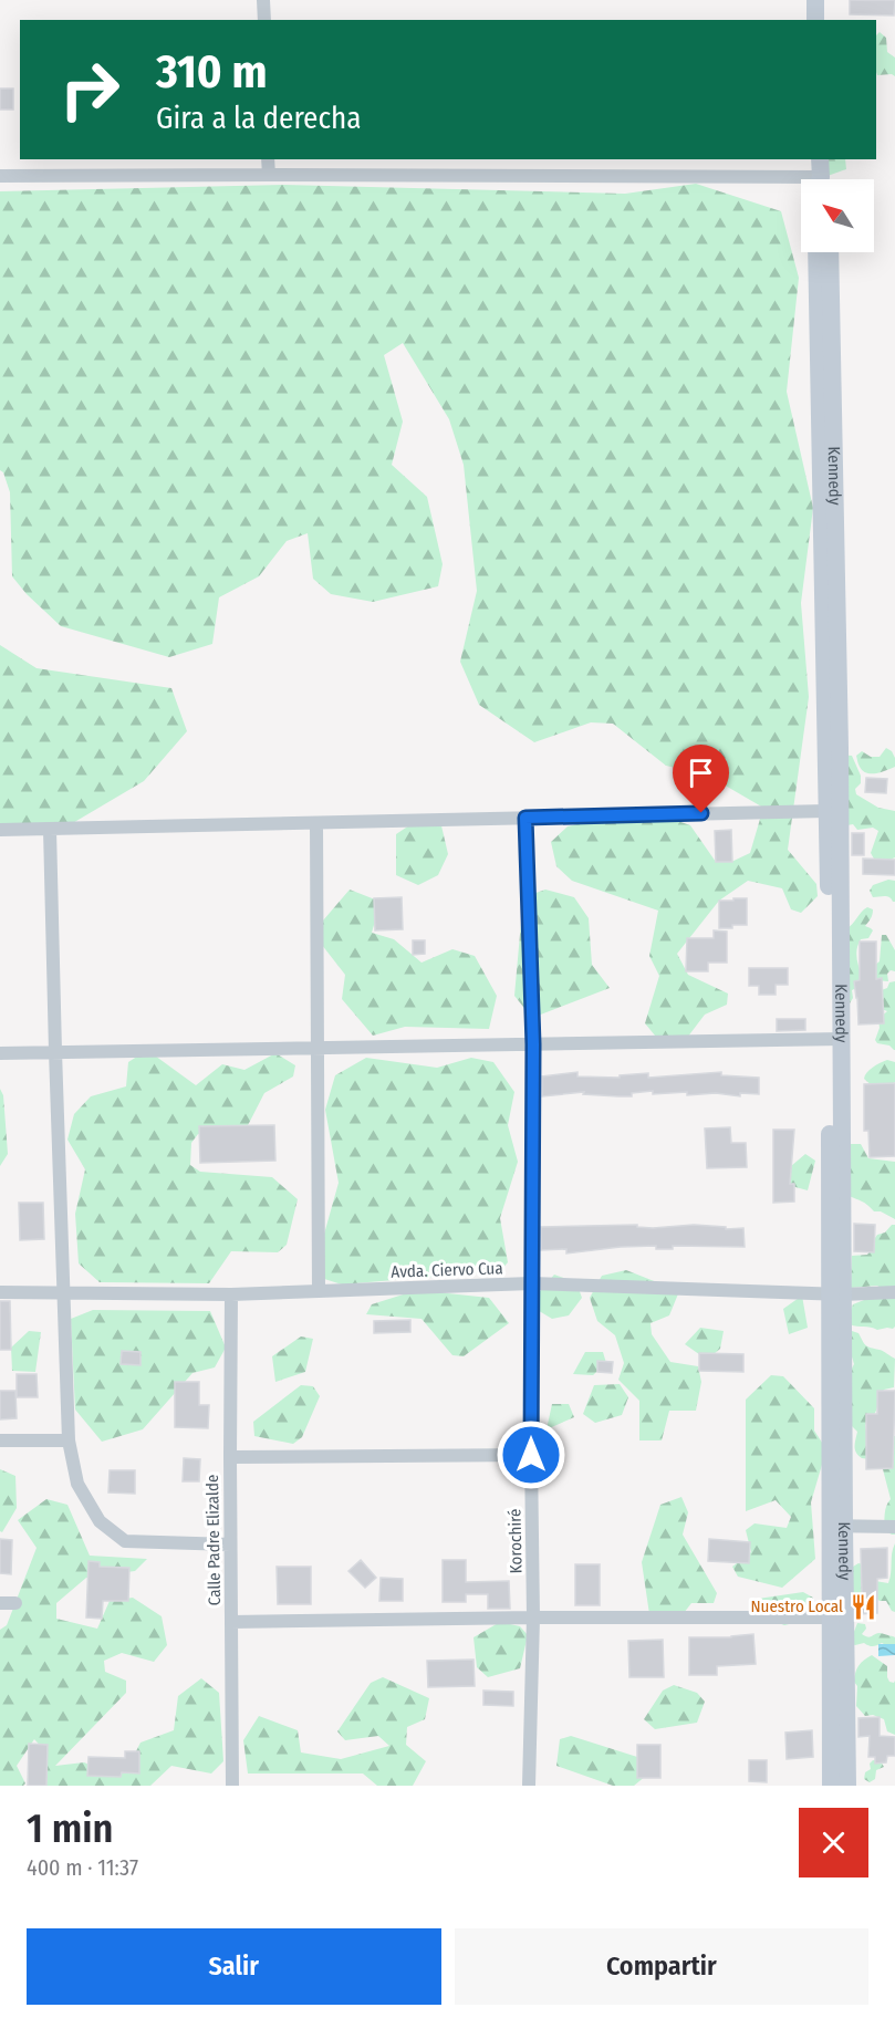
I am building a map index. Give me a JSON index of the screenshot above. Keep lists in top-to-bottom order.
{
  "streets": {
    "main road": ["Kennedy"],
    "street": ["Avda. Ciervo Cua", "Calle Padre Elizalde", "Korochiré"]
  },
  "crossings": [
    ["Kennedy", "Avda. Ciervo Cua"],
    ["Avda. Ciervo Cua", "Calle Padre Elizalde"],
    ["Avda. Ciervo Cua", "Korochiré"]
  ],
  "places": {
    "restaurant": ["Nuestro Local"]
  },
  "north": "top left",
  "page": {
    "turn": ["310 m", "Gira a la derecha"],
    "heading": ["1 min", "400 m · 11:37"],
    "buttons": ["Salir", "Compartir"]
  }
}
